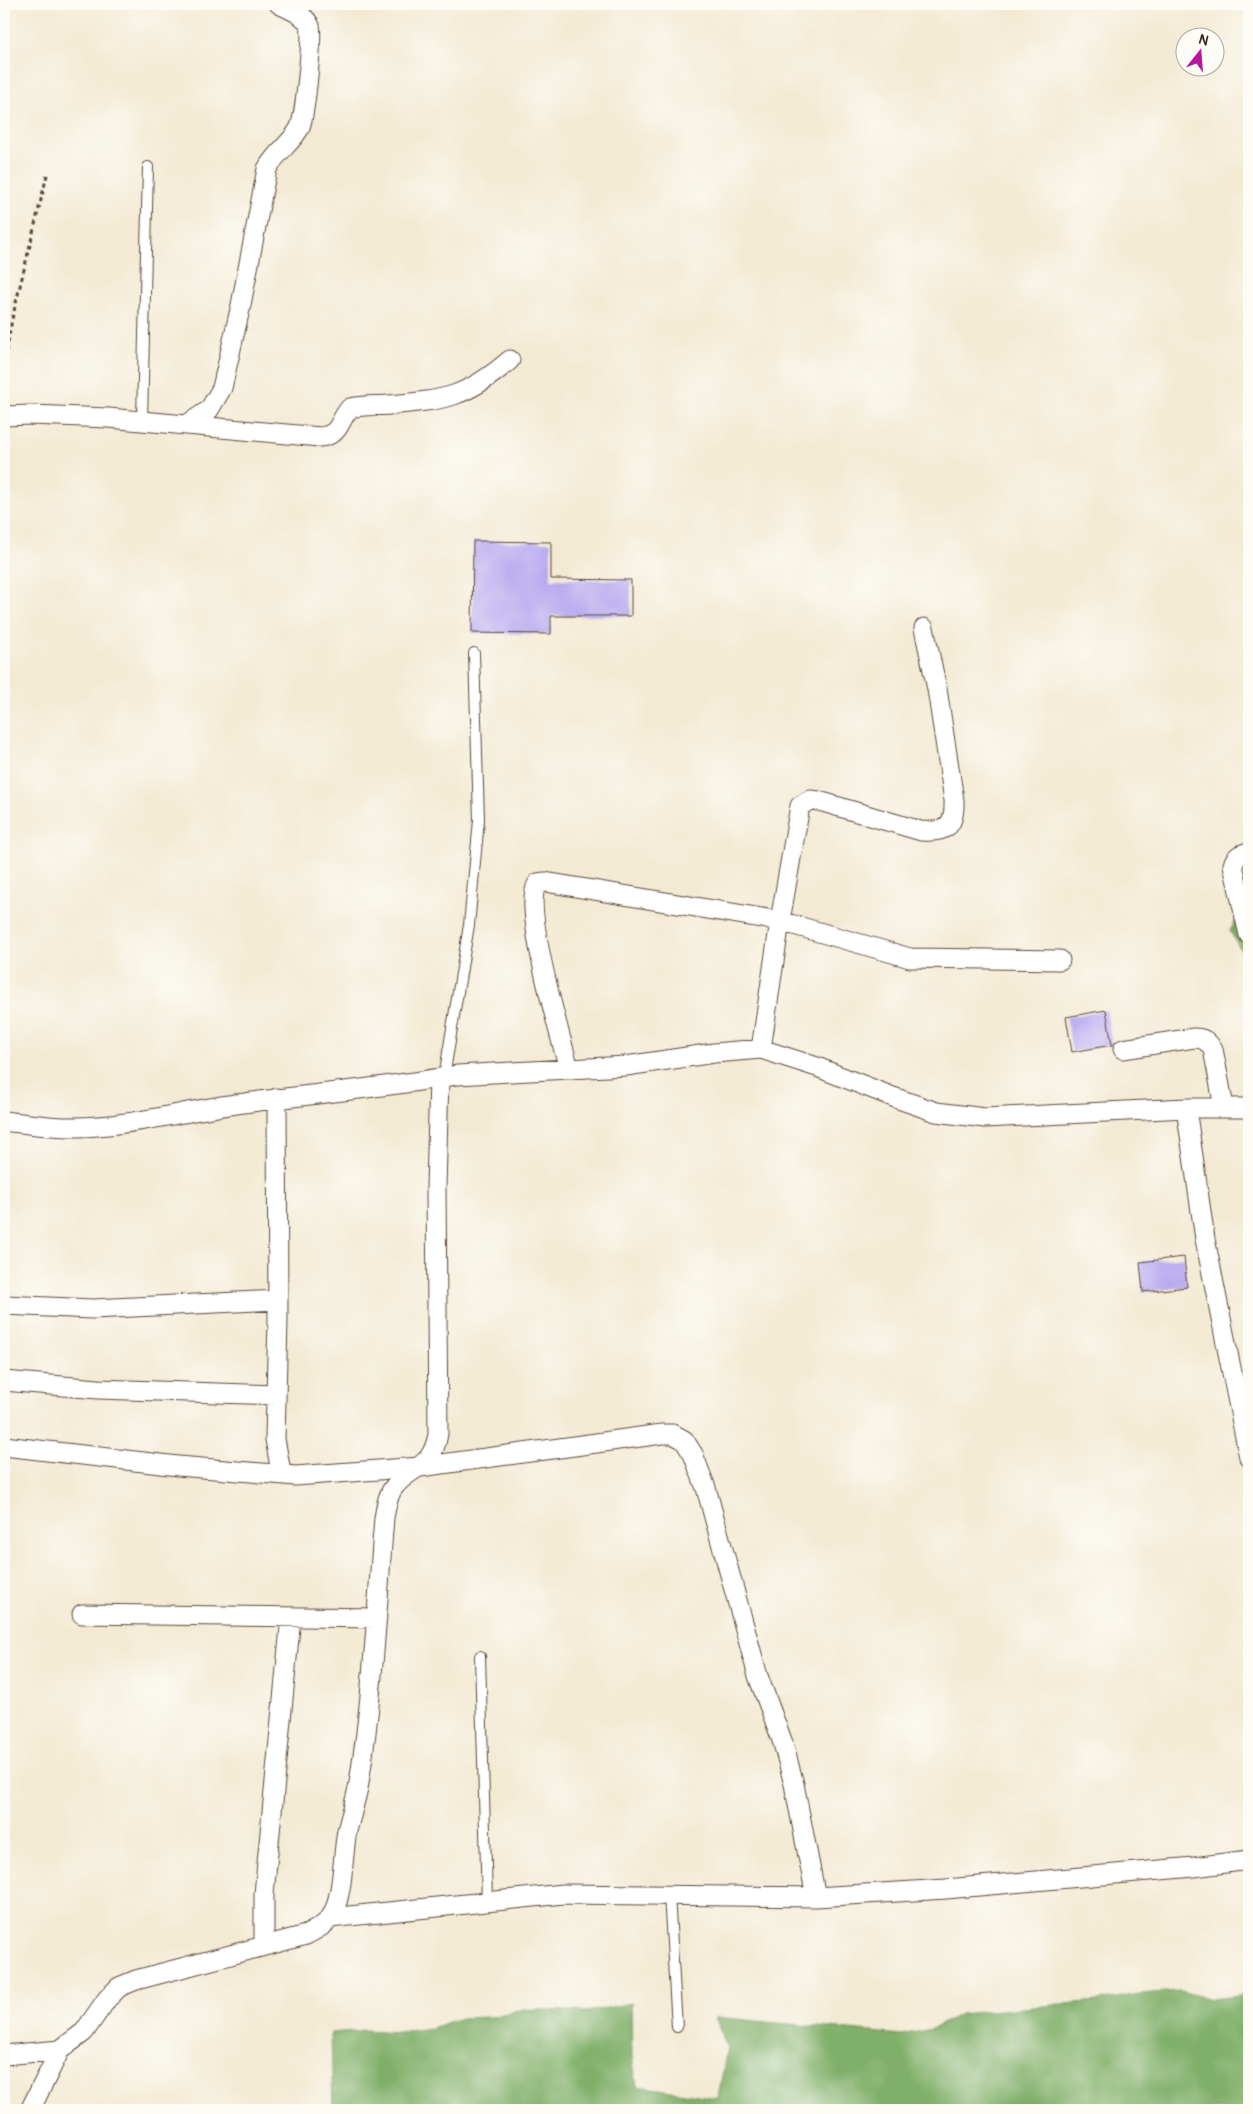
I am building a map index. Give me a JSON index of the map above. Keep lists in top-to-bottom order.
{
  "north": "top"
}
